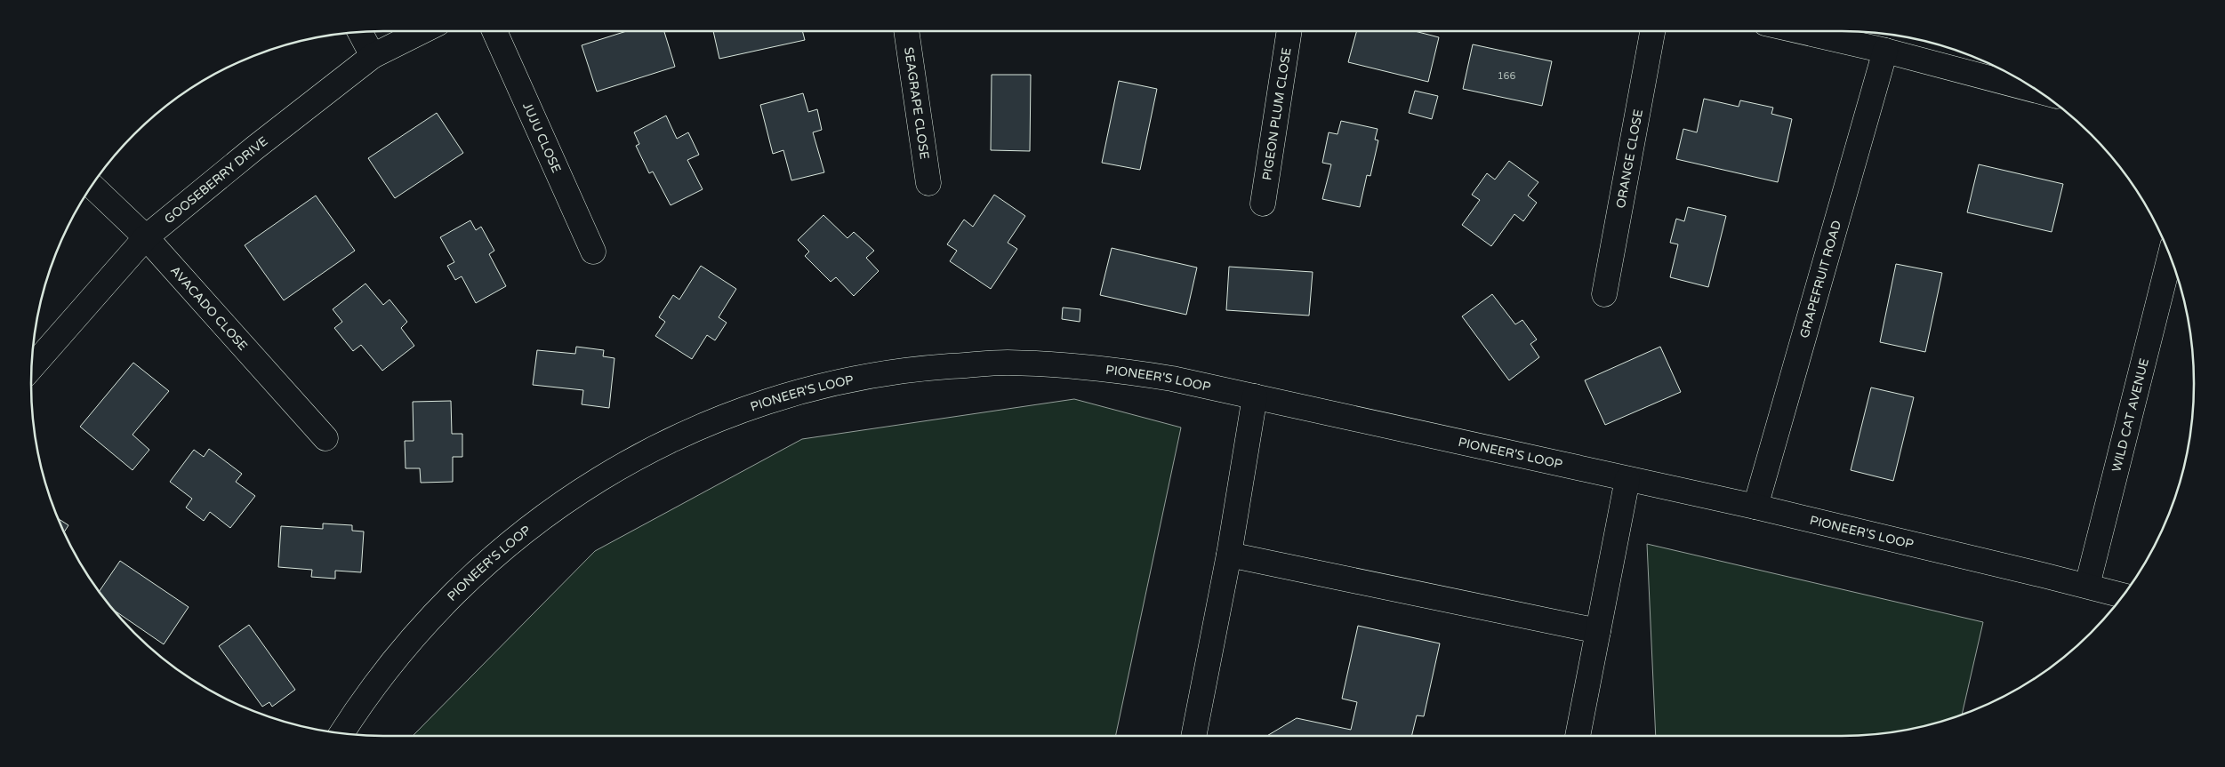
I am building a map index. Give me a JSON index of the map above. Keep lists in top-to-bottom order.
{
  "streets": {
    "street": [
      "SEAGRAPE CLOSE",
      "PIGEON PLUM CLOSE",
      "JUJU CLOSE",
      "ORANGE CLOSE",
      "GOOSEBERRY DRIVE",
      "GRAPEFRUIT ROAD",
      "AVACADO CLOSE",
      "PIONEER'S LOOP",
      "WILD CAT AVENUE"
    ]
  },
  "crossings": [
    ["GOOSEBERRY DRIVE", "AVACADO CLOSE"],
    ["GRAPEFRUIT ROAD", "PIONEER'S LOOP"],
    ["PIONEER'S LOOP", "WILD CAT AVENUE"]
  ],
  "house_numbers": ["166"]
}
